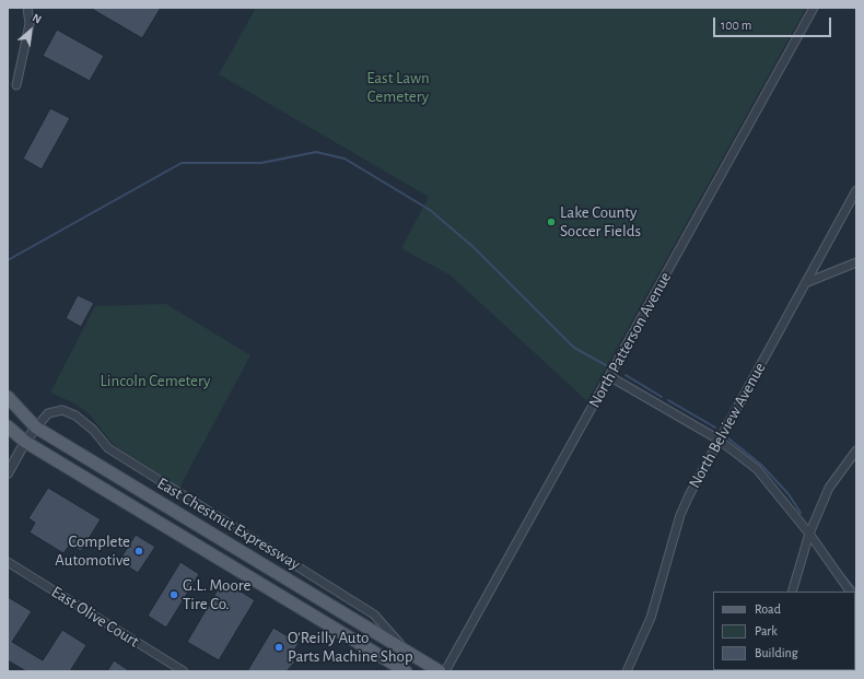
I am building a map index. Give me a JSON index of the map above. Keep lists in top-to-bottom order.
{
  "streets": {
    "main road": ["East Chestnut Expressway"],
    "street": ["North Patterson Avenue", "North Belview Avenue", "East Olive Court"]
  },
  "parks": ["East Lawn Cemetery", "Lincoln Cemetery"],
  "places": [
    "Lake County Soccer Fields",
    "Complete Automotive",
    "G.L. Moore Tire Co.",
    "O'Reilly Auto Parts Machine Shop"
  ],
  "legend": ["Road", "Park", "Building"],
  "scale_bar": "100 m",
  "north": "top right"
}
